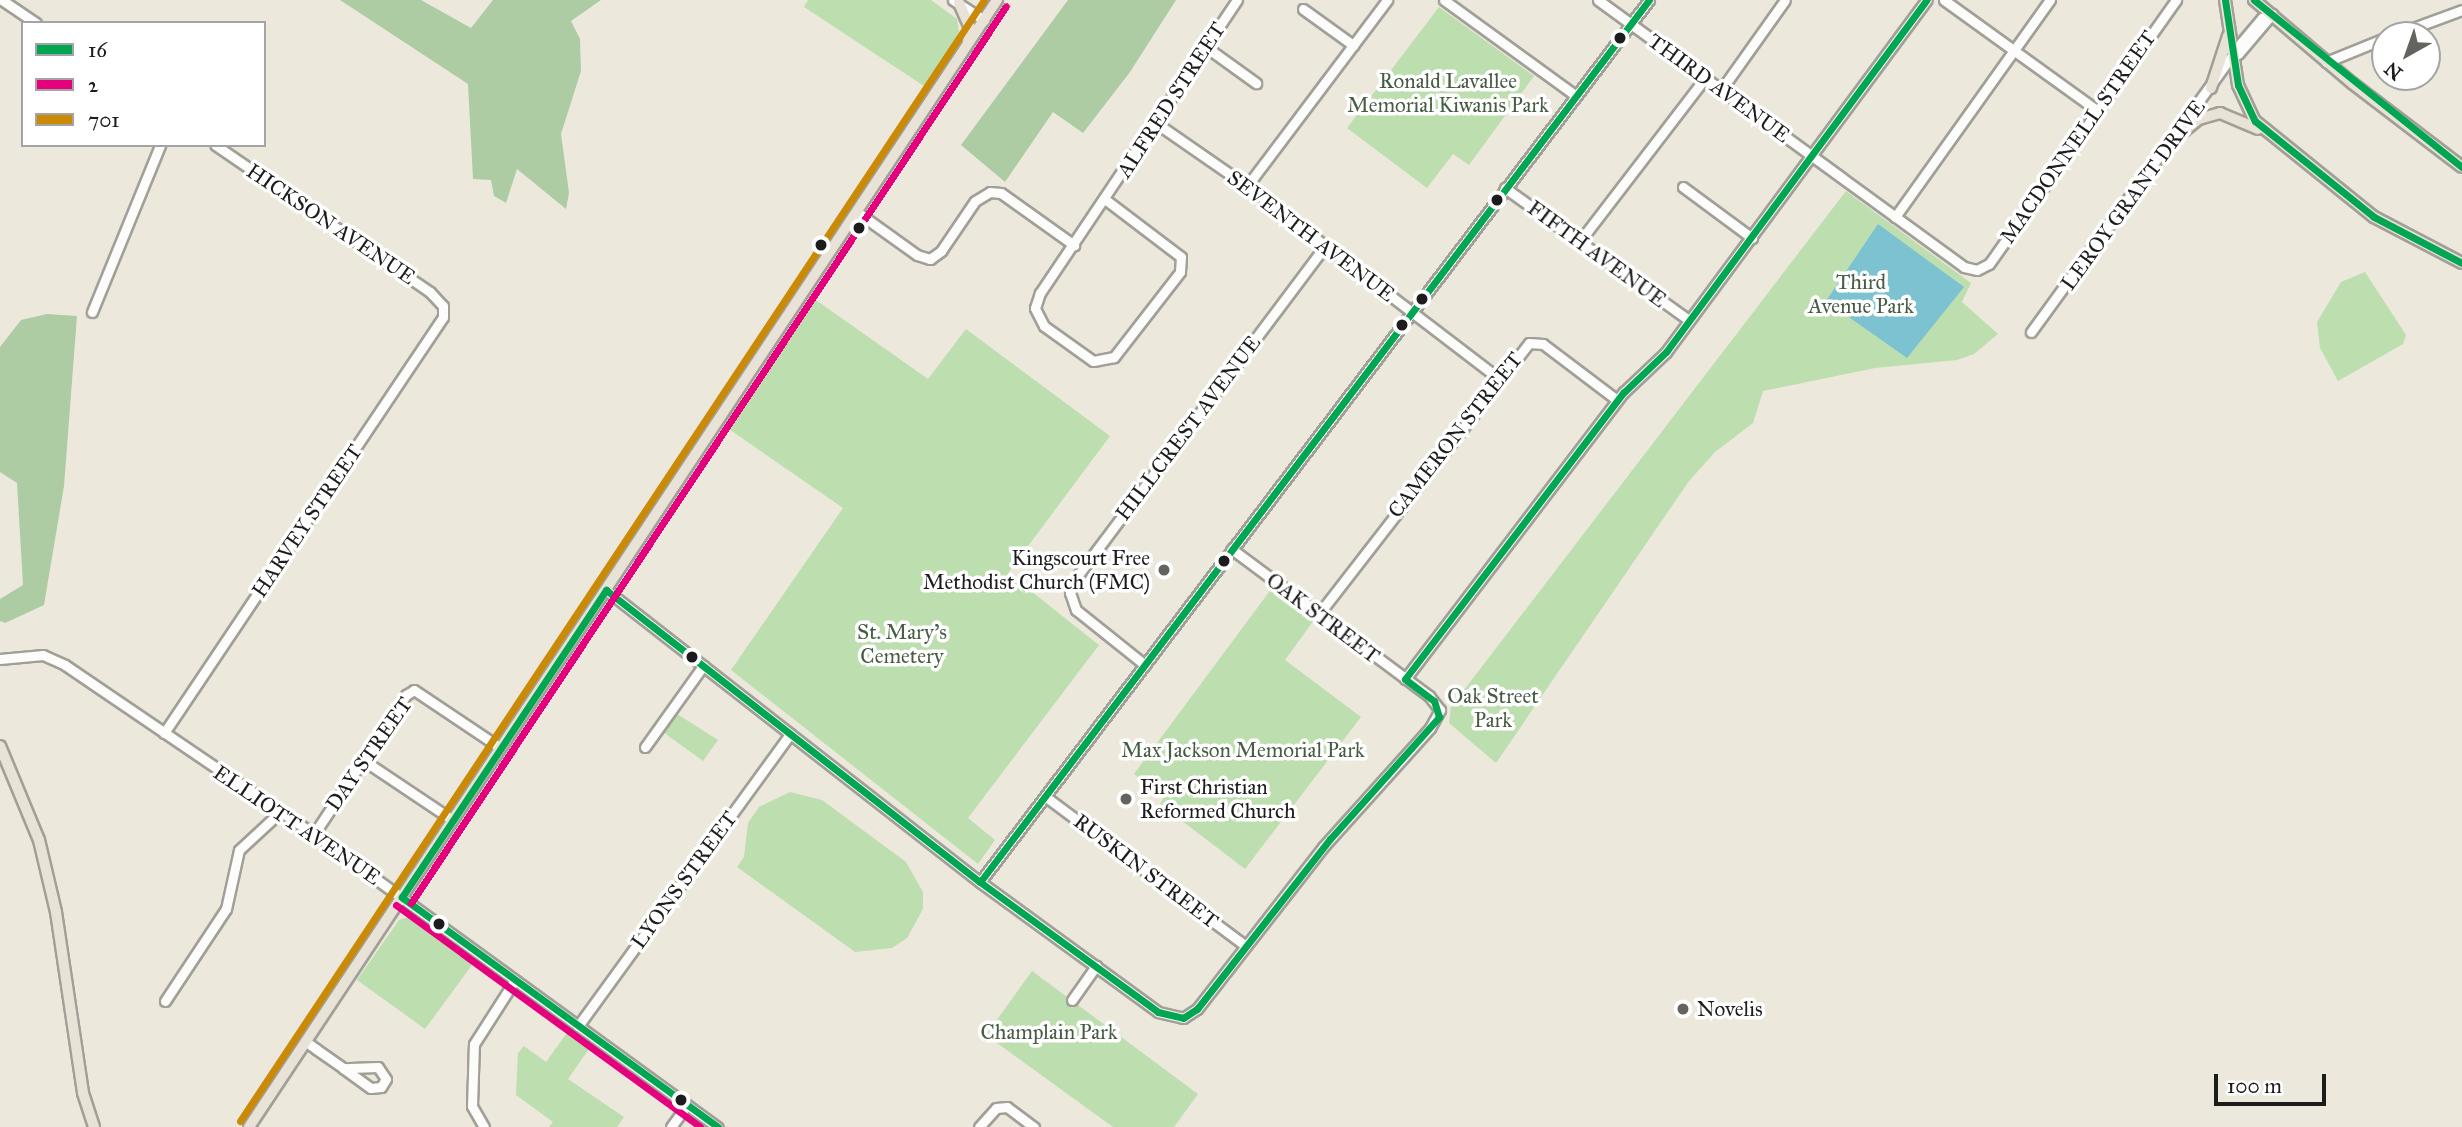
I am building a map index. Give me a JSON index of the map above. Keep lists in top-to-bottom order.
{
  "streets": {
    "street": [
      "THIRD AVENUE",
      "ALFRED STREET",
      "MACDONNELL STREET",
      "LEROY GRANT DRIVE",
      "HICKSON AVENUE",
      "SEVENTH AVENUE",
      "FIFTH AVENUE",
      "HILLCREST AVENUE",
      "CAMERON STREET",
      "HARVEY STREET",
      "OAK STREET",
      "DAY STREET",
      "ELLIOTT AVENUE",
      "RUSKIN STREET",
      "LYONS STREET"
    ]
  },
  "crossings": [
    ["THIRD AVENUE", "MACDONNELL STREET"],
    ["ALFRED STREET", "SEVENTH AVENUE"],
    ["HICKSON AVENUE", "HARVEY STREET"],
    ["SEVENTH AVENUE", "HILLCREST AVENUE"],
    ["SEVENTH AVENUE", "CAMERON STREET"],
    ["CAMERON STREET", "OAK STREET"],
    ["HARVEY STREET", "ELLIOTT AVENUE"],
    ["OAK STREET", "RUSKIN STREET"],
    ["DAY STREET", "ELLIOTT AVENUE"],
    ["ELLIOTT AVENUE", "LYONS STREET"]
  ],
  "parks": [
    "Ronald Lavallee Memorial Kiwanis Park",
    "Third Avenue Park",
    "St. Mary's Cemetery",
    "Oak Street Park",
    "Max Jackson Memorial Park",
    "Champlain Park"
  ],
  "places": ["Kingscourt Free Methodist Church (FMC)", "First Christian Reformed Church", "Novelis"],
  "lines": ["transit line 16", "transit line 701", "transit line 2"],
  "legend": ["16", "2", "701"],
  "scale_bar": "100 m",
  "north": "bottom left"
}
